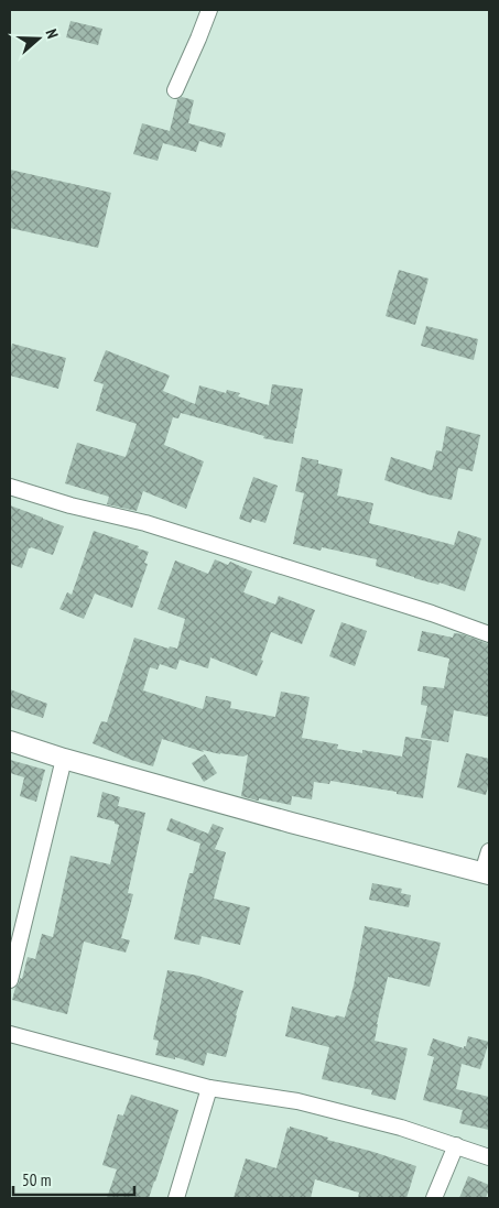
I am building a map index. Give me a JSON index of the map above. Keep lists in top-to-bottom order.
{
  "scale_bar": "50 m",
  "north": "right"
}
